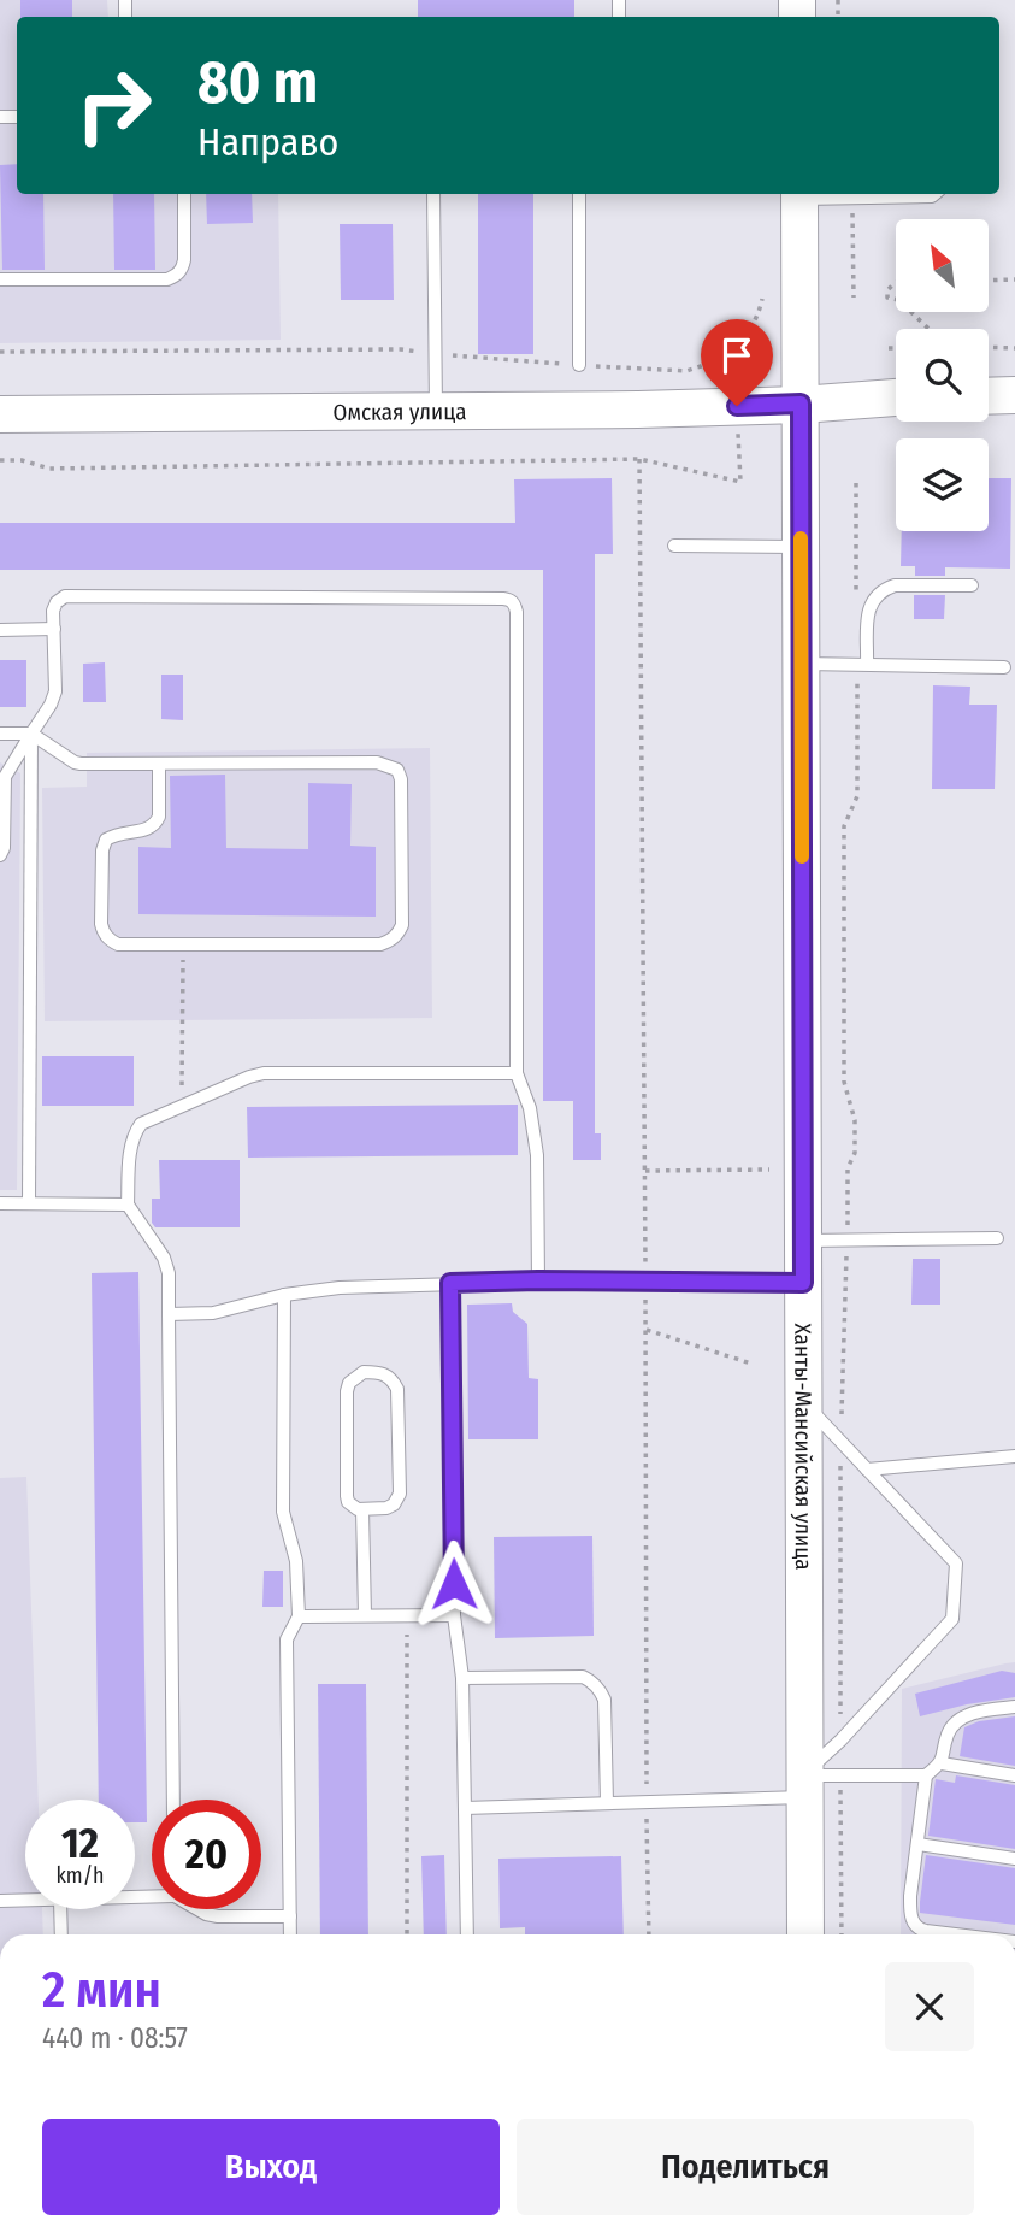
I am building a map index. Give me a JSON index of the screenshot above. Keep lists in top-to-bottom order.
{
  "streets": {
    "main road": ["Омская улица", "Ханты-Мансийская улица"]
  },
  "crossings": [
    ["Омская улица", "Ханты-Мансийская улица"]
  ],
  "north": "top left",
  "page": {
    "turn": ["80 m", "Направо"],
    "speed": "12 km/h",
    "limit": "20",
    "heading": ["2 мин", "440 m · 08:57"],
    "buttons": ["Выход", "Поделиться"]
  }
}
